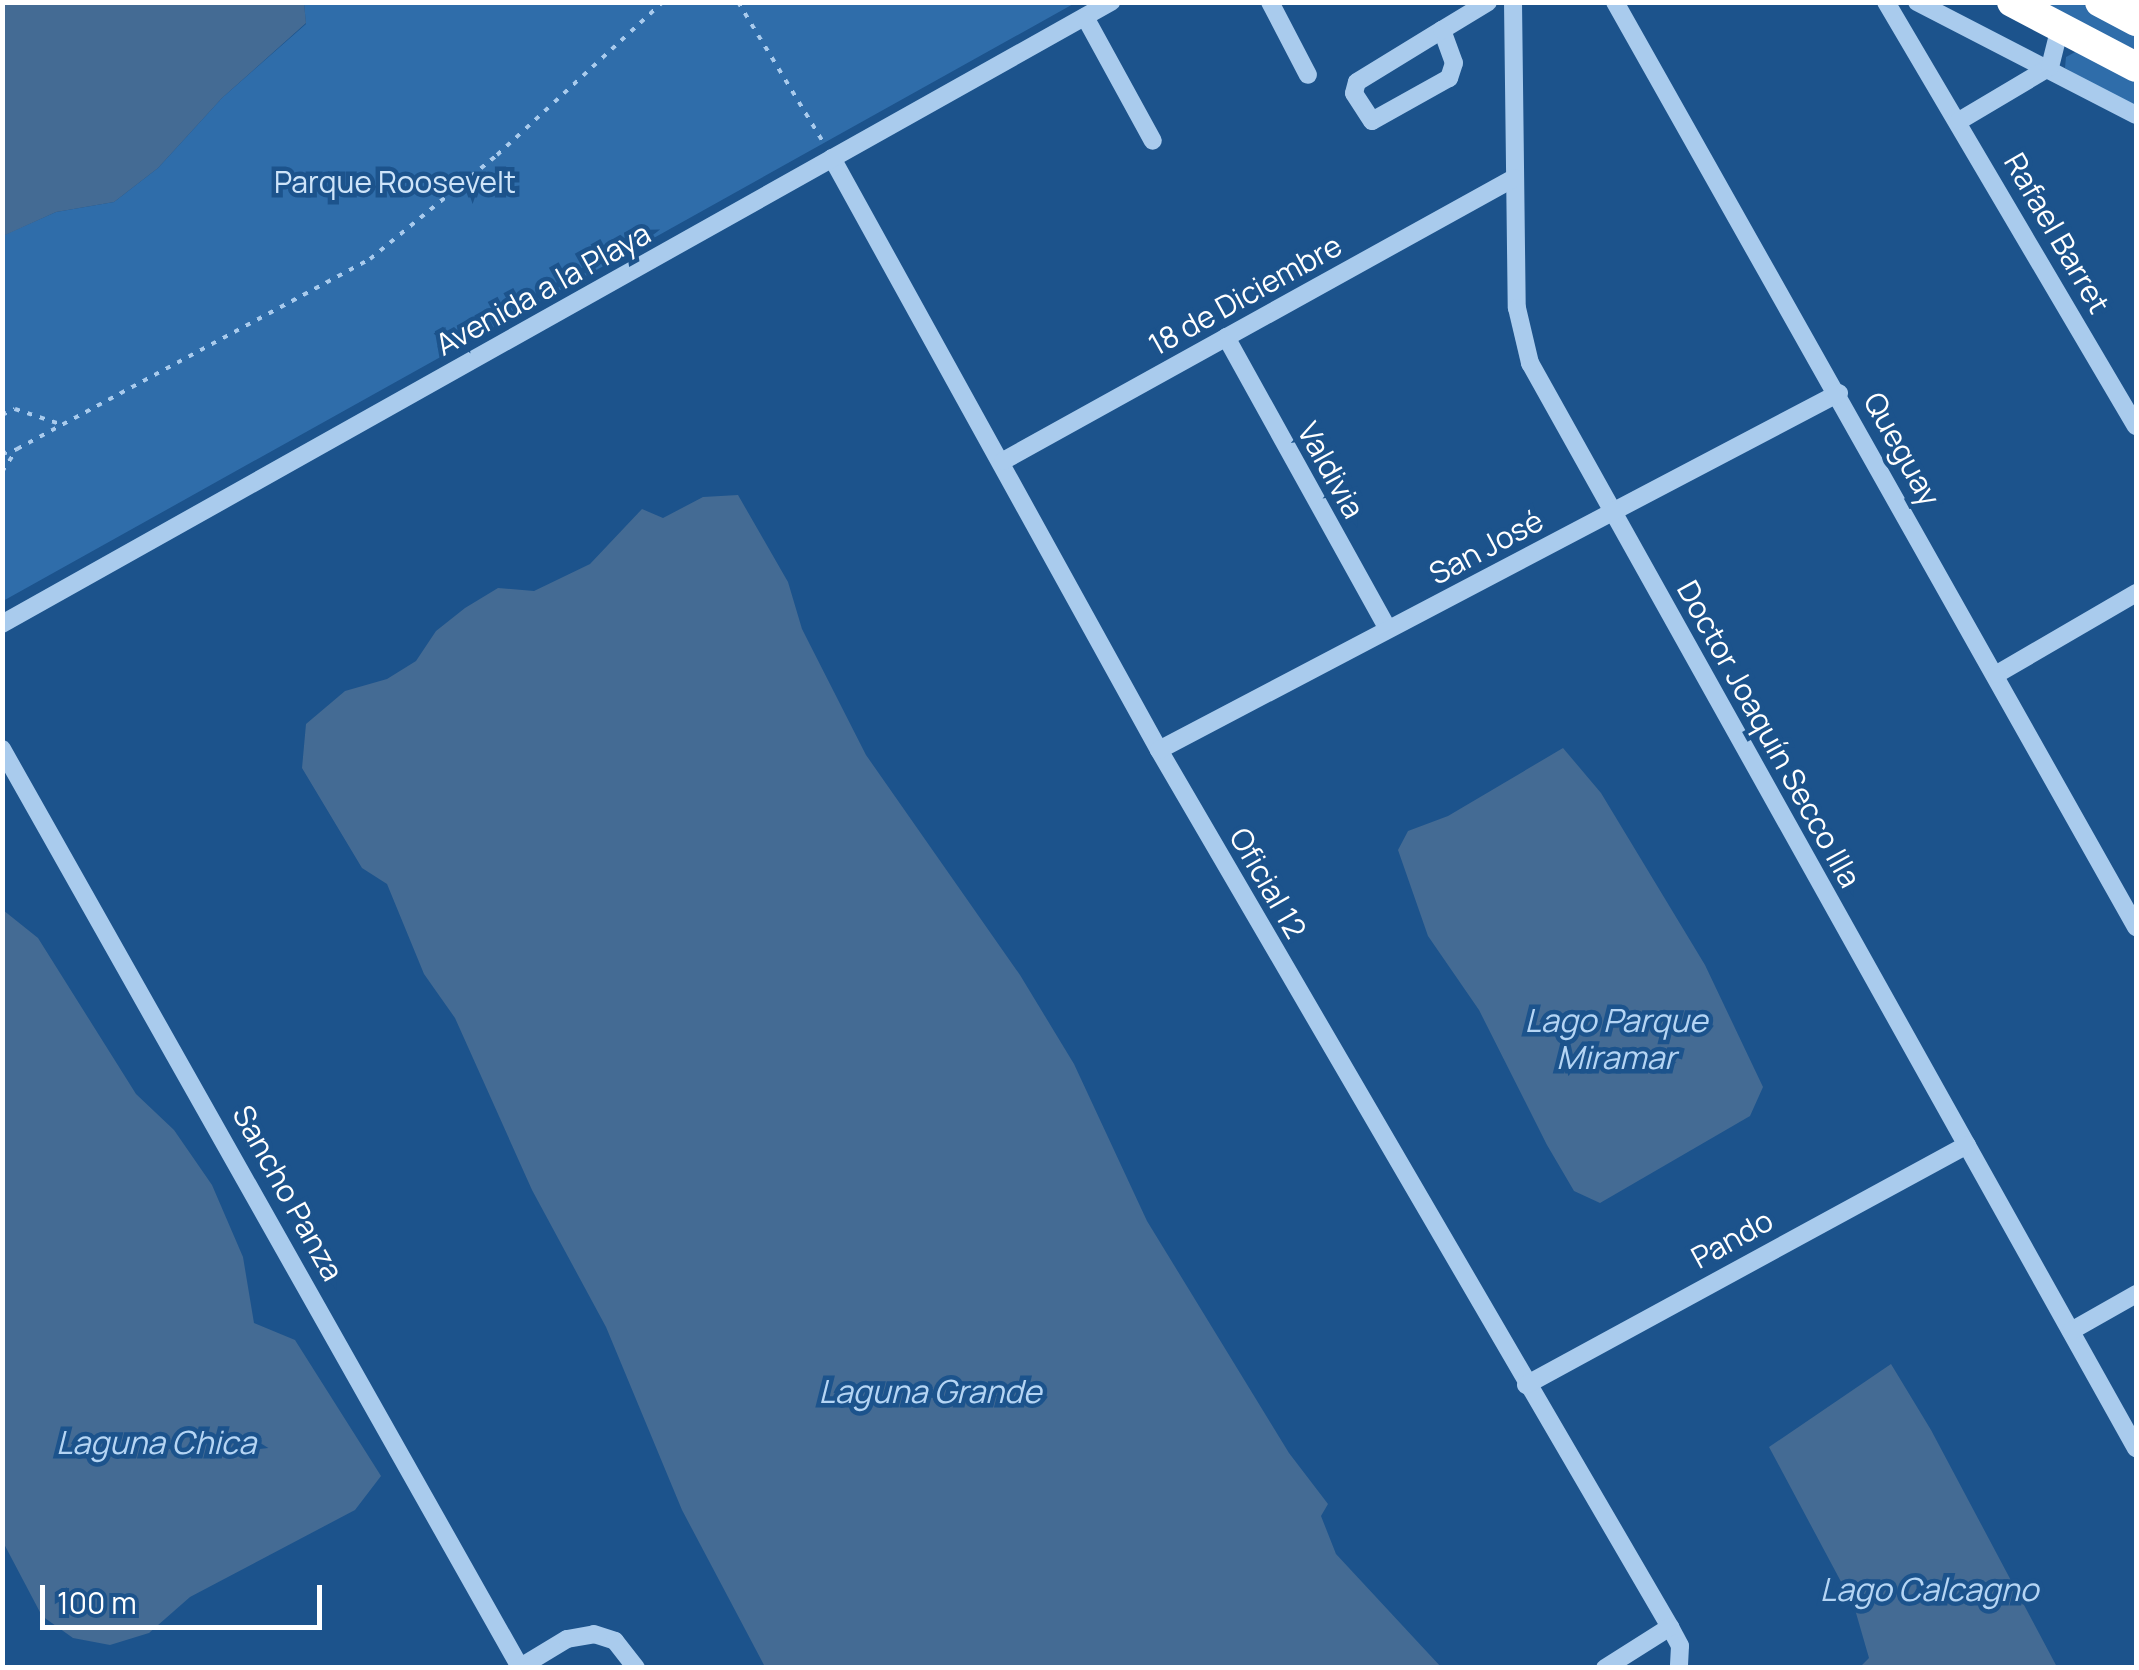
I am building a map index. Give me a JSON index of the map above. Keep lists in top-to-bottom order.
{
  "streets": {
    "street": [
      "Rafael Barret",
      "Avenida a la Playa",
      "18 de Diciembre",
      "Queguay",
      "Valdivia",
      "San José",
      "Doctor Joaquín Secco Illa",
      "Oficial 12",
      "Sancho Panza",
      "Pando"
    ]
  },
  "crossings": [
    ["Avenida a la Playa", "Oficial 12"],
    ["18 de Diciembre", "Valdivia"],
    ["18 de Diciembre", "Doctor Joaquín Secco Illa"],
    ["18 de Diciembre", "Oficial 12"],
    ["Queguay", "San José"],
    ["Valdivia", "San José"],
    ["San José", "Doctor Joaquín Secco Illa"],
    ["San José", "Oficial 12"],
    ["Doctor Joaquín Secco Illa", "Pando"],
    ["Oficial 12", "Pando"]
  ],
  "water": [
    "Lago Parque Miramar",
    "Laguna Grande",
    "Laguna Chica",
    "Lago Calcagno"
  ],
  "parks": ["Parque Roosevelt"],
  "scale_bar": "100 m"
}
